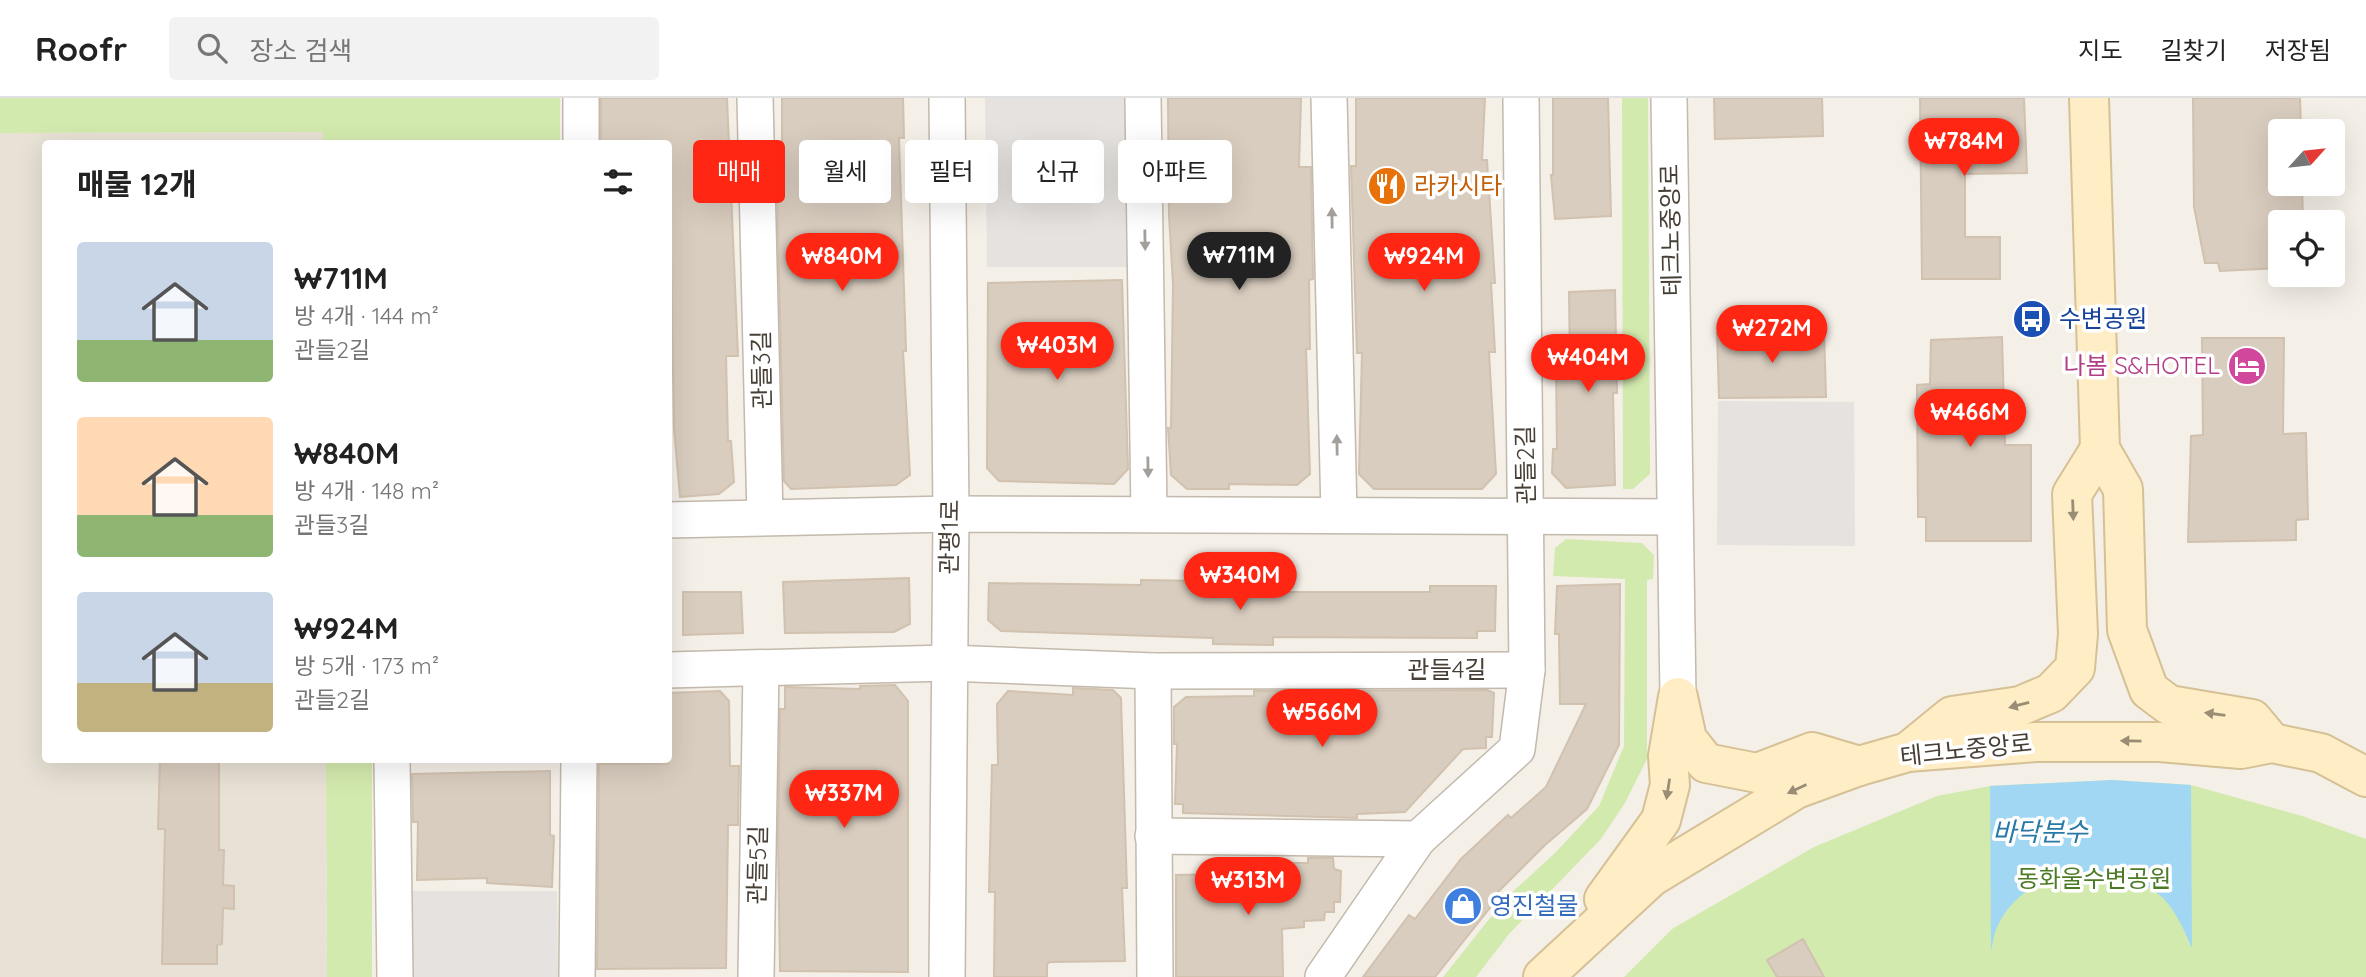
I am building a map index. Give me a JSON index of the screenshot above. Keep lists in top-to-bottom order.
{
  "streets": {
    "main road": ["테크노중앙로"],
    "street": [
      "관들3길",
      "관들2길",
      "관평1로",
      "관들4길",
      "관들5길"
    ]
  },
  "crossings": [
    ["관들2길", "관평1로"],
    ["관평1로", "관들4길"]
  ],
  "one_way": ["테크노중앙로"],
  "water": ["바닥분수"],
  "parks": ["동화울수변공원"],
  "places": {
    "restaurant": ["라카시타"],
    "bus stop": ["수변공원"],
    "hotel": ["나봄 S&HOTEL"],
    "shop": ["영진철물"]
  },
  "north": "top right",
  "page": {
    "header": "Roofr",
    "search": "장소 검색",
    "nav": ["지도", "길찾기", "저장됨"],
    "price": [
      "₩784M",
      "₩711M",
      "₩840M",
      "₩924M",
      "₩272M",
      "₩403M",
      "₩404M",
      "₩466M",
      "₩340M",
      "₩566M",
      "₩337M",
      "₩313M"
    ],
    "chip": [
      "매매",
      "월세",
      "필터",
      "신규",
      "아파트"
    ],
    "heading": "매물 12개",
    "list": [
      {
        "name": "₩711M",
        "note": "방 4개 · 144 m² · 관들2길"
      },
      {
        "name": "₩840M",
        "note": "방 4개 · 148 m² · 관들3길"
      },
      {
        "name": "₩924M",
        "note": "방 5개 · 173 m² · 관들2길"
      }
    ]
  }
}
